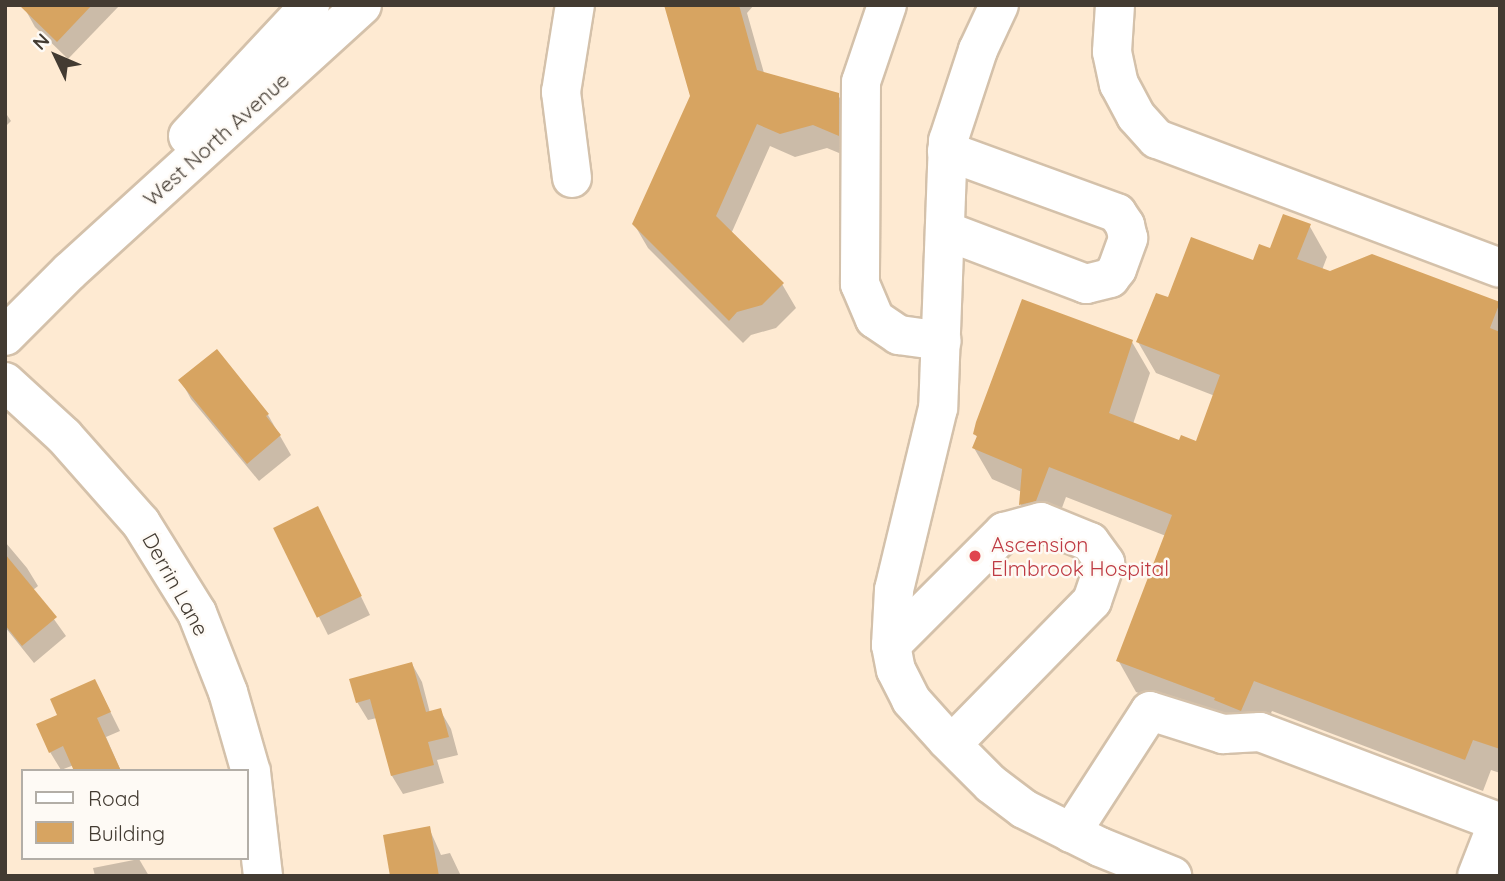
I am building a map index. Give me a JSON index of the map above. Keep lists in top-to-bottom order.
{
  "streets": {
    "main road": ["West North Avenue", "Derrin Lane"]
  },
  "places": ["Ascension Elmbrook Hospital"],
  "legend": ["Road", "Building"],
  "north": "top left"
}
